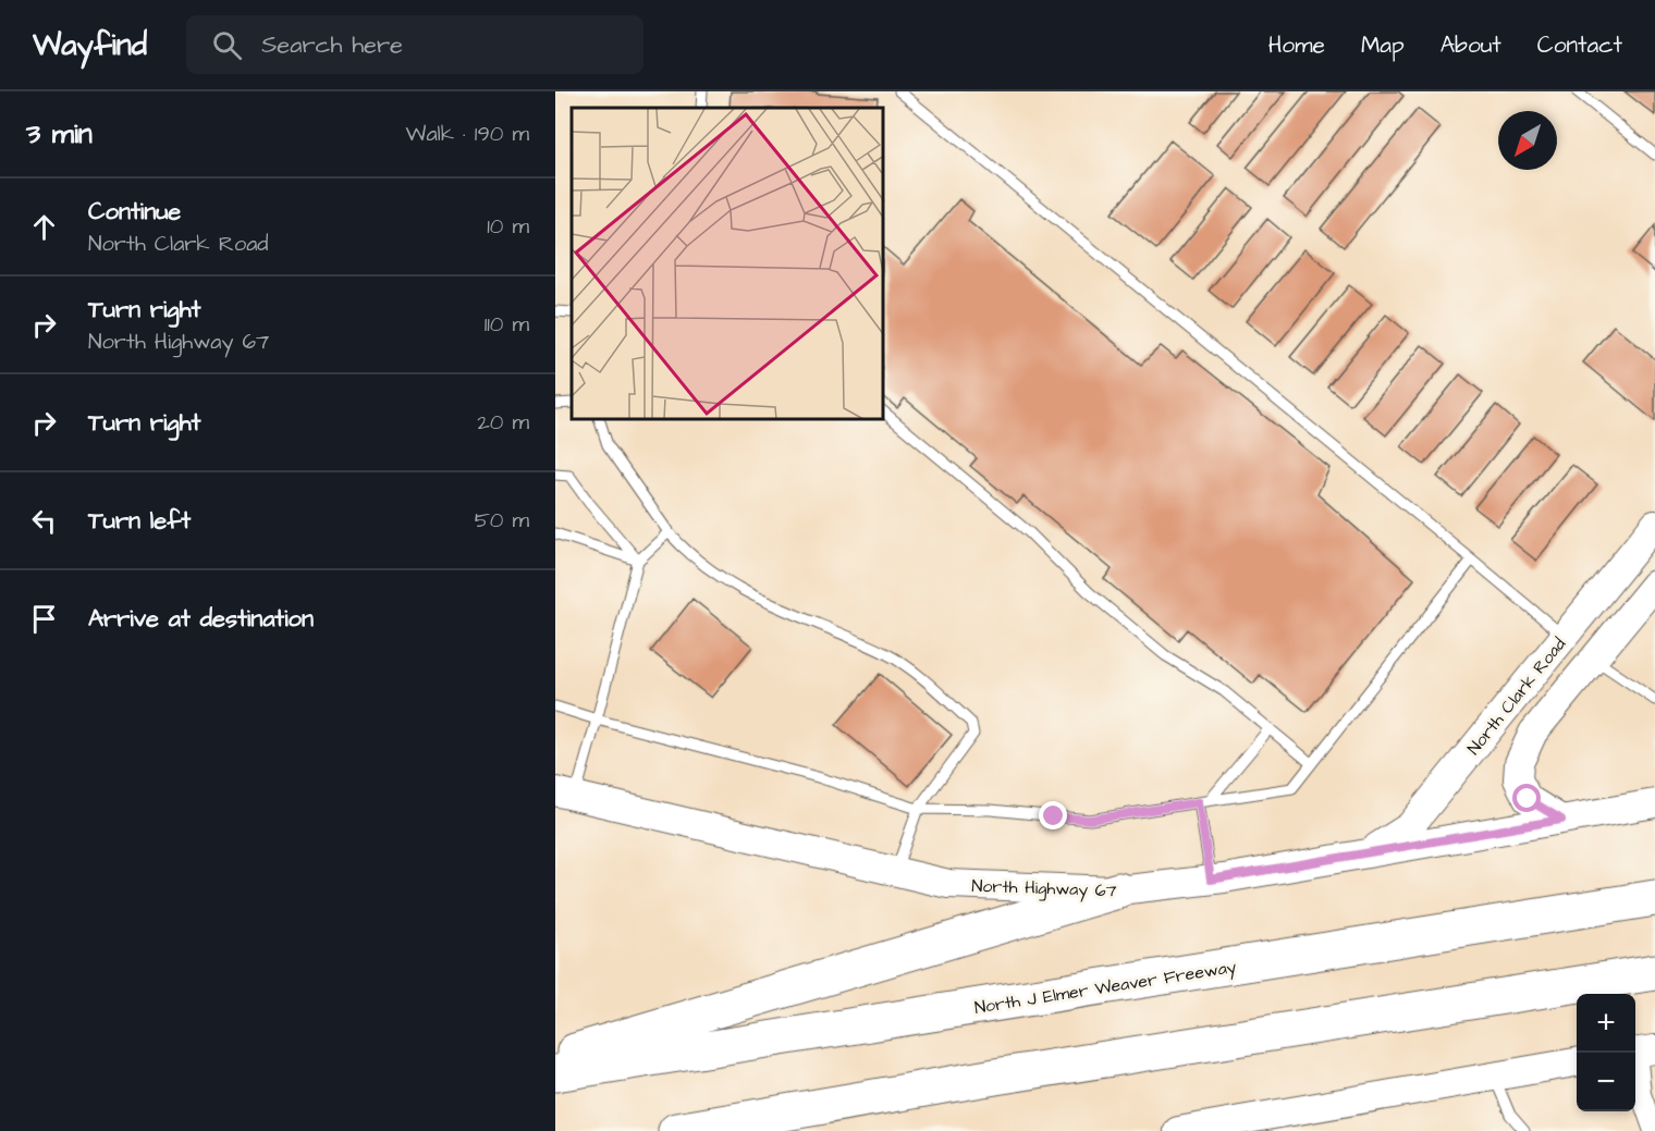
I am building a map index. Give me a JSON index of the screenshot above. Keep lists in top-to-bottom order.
{
  "streets": {
    "highway": ["North J Elmer Weaver Freeway"],
    "main road": ["North Clark Road", "North Highway 67"]
  },
  "crossings": [
    ["North Clark Road", "North Highway 67"]
  ],
  "north": "bottom left",
  "page": {
    "header": "Wayfind",
    "search": "Search here",
    "nav": [
      "Home",
      "Map",
      "About",
      "Contact"
    ],
    "heading": ["3 min", "Walk · 190 m"],
    "list": [
      ["Continue", "North Clark Road", "10 m"],
      ["Turn right", "North Highway 67", "110 m"],
      ["Turn right", "20 m"],
      ["Turn left", "50 m"],
      "Arrive at destination"
    ],
    "map_buttons": ["+", "−"]
  }
}
